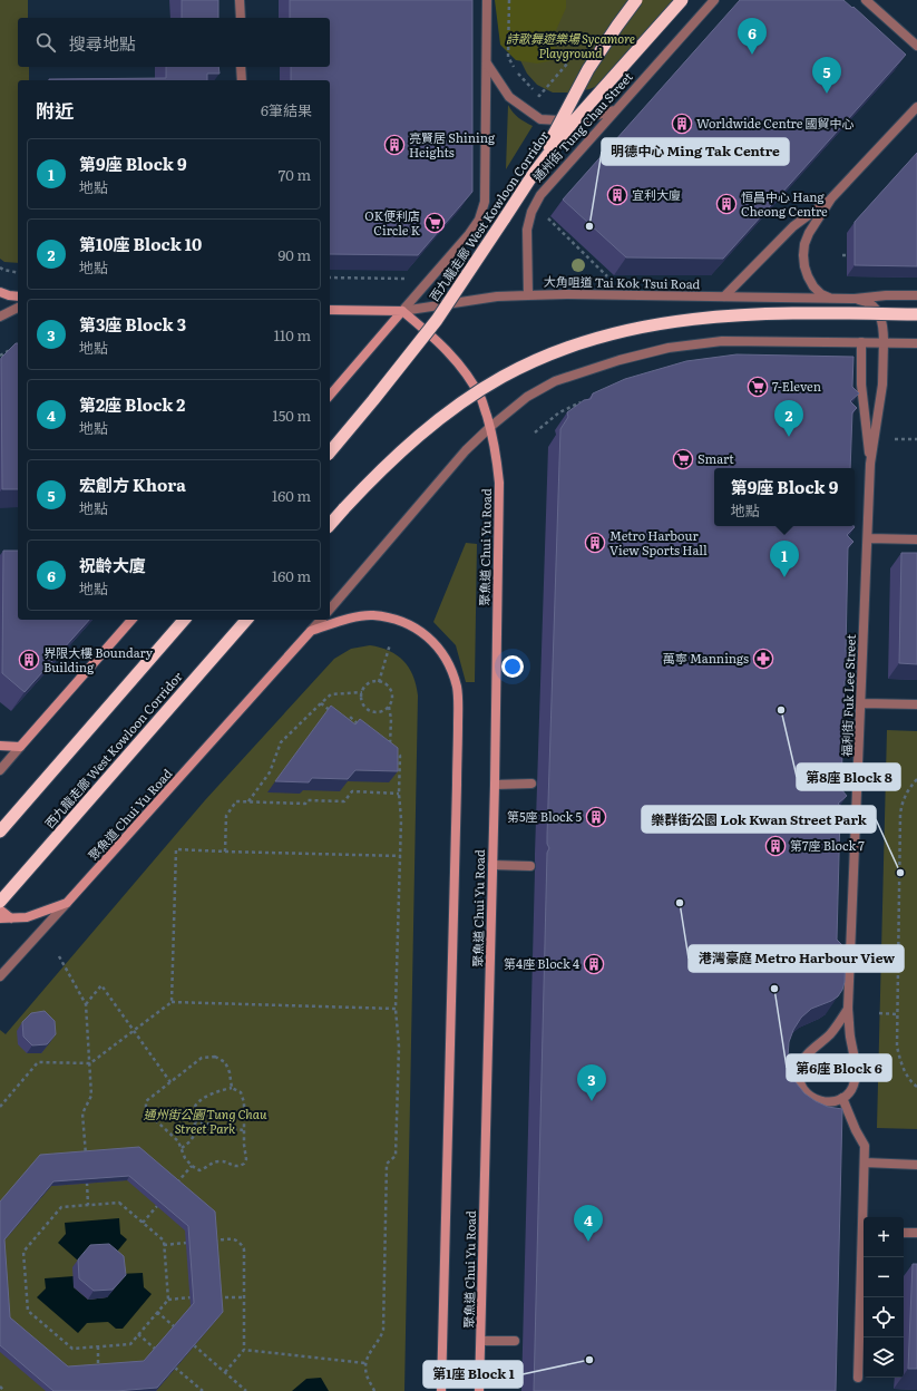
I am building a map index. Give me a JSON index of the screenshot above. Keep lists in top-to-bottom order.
{
  "streets": {
    "highway": ["西九龍走廊 West Kowloon Corridor"],
    "main road": ["大角咀道 Tai Kok Tsui Road", "聚魚道 Chui Yu Road"],
    "street": ["通州街 Tung Chau Street", "福利街 Fuk Lee Street"]
  },
  "crossings": [
    ["通州街 Tung Chau Street", "大角咀道 Tai Kok Tsui Road"],
    ["大角咀道 Tai Kok Tsui Road", "聚魚道 Chui Yu Road"],
    ["大角咀道 Tai Kok Tsui Road", "福利街 Fuk Lee Street"]
  ],
  "parks": ["詩歌舞遊樂場 Sycamore Playground", "通州街公園 Tung Chau Street Park"],
  "places": {
    "building": [
      "Worldwide Centre 國貿中心",
      "亮賢居 Shining Heights",
      "宜利大廈",
      "恒昌中心 Hang Cheong Centre",
      "Metro Harbour View Sports Hall",
      "界限大樓 Boundary Building",
      "第5座 Block 5",
      "第7座 Block 7",
      "第4座 Block 4"
    ],
    "supermarket": ["OK便利店 Circle K", "7-Eleven", "Smart"],
    "other": [
      "明德中心 Ming Tak Centre",
      "第8座 Block 8",
      "樂群街公園 Lok Kwan Street Park",
      "港灣豪庭 Metro Harbour View",
      "第6座 Block 6",
      "第1座 Block 1"
    ],
    "pharmacy": ["萬寧 Mannings"]
  },
  "page": {
    "pins": [
      "6",
      "5",
      "2",
      "1",
      "3",
      "4"
    ],
    "search": "搜尋地點",
    "heading": ["附近", "6筆結果"],
    "list": [
      {
        "mark": "1",
        "name": "第9座 Block 9",
        "note": "地點",
        "value": "70 m"
      },
      {
        "mark": "2",
        "name": "第10座 Block 10",
        "note": "地點",
        "value": "90 m"
      },
      {
        "mark": "3",
        "name": "第3座 Block 3",
        "note": "地點",
        "value": "110 m"
      },
      {
        "mark": "4",
        "name": "第2座 Block 2",
        "note": "地點",
        "value": "150 m"
      },
      {
        "mark": "5",
        "name": "宏創方 Khora",
        "note": "地點",
        "value": "160 m"
      },
      {
        "mark": "6",
        "name": "祝齡大廈",
        "note": "地點",
        "value": "160 m"
      }
    ],
    "popup": ["第9座 Block 9", "地點"],
    "map_buttons": ["+", "−"]
  }
}
